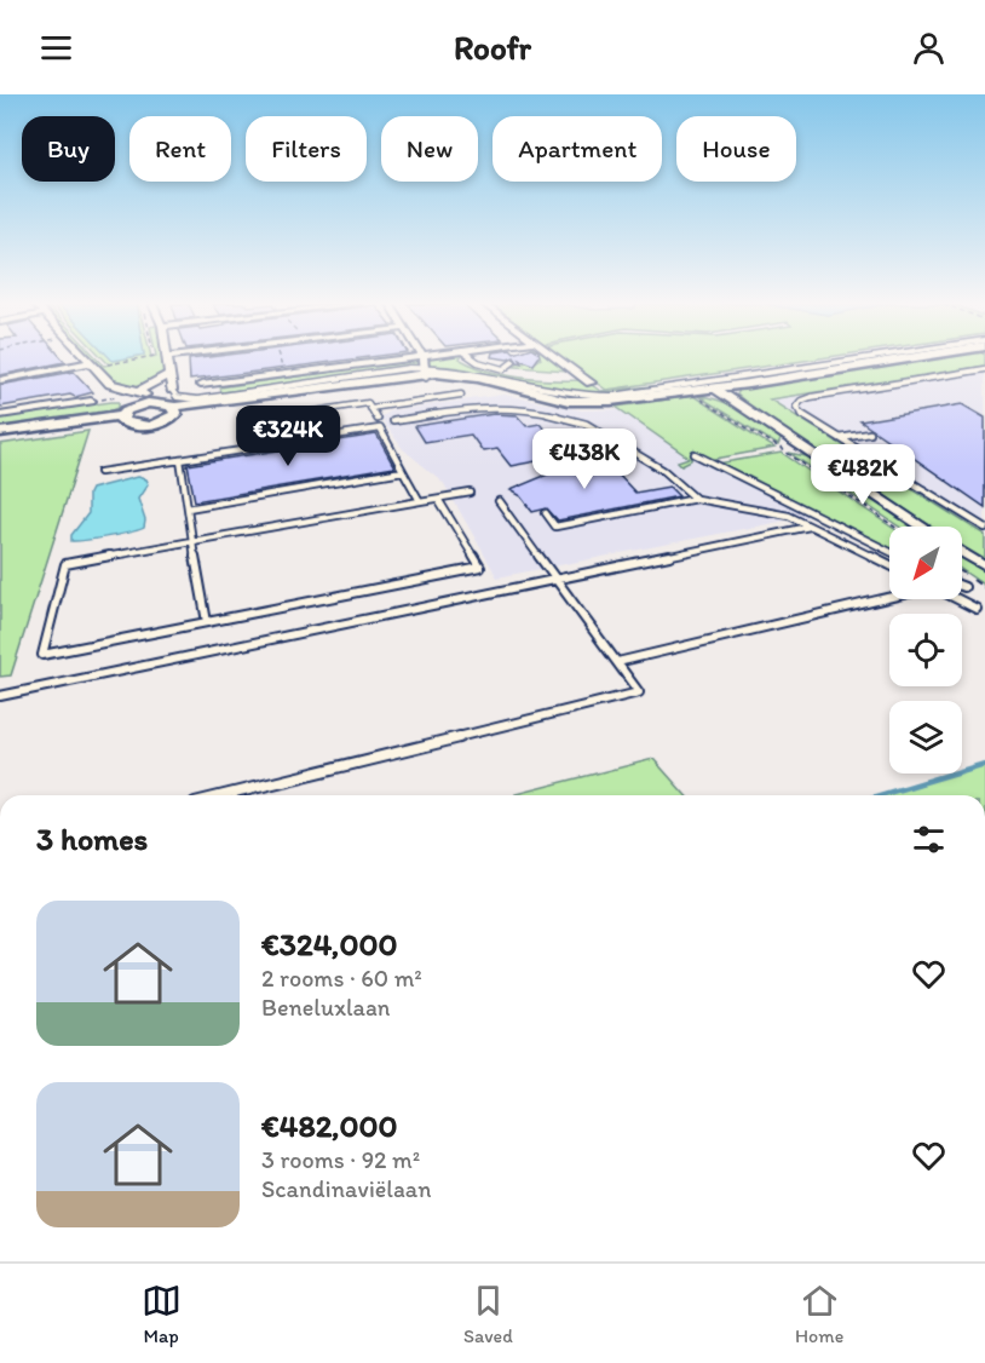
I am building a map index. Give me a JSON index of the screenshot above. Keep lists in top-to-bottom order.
{
  "north": "bottom left",
  "page": {
    "header": "Roofr",
    "chip": [
      "Buy",
      "Rent",
      "Filters",
      "New",
      "Apartment",
      "House"
    ],
    "price": ["€324K", "€438K", "€482K"],
    "heading": "3 homes",
    "list": [
      {
        "name": "€324,000",
        "note": "2 rooms · 60 m² · Beneluxlaan"
      },
      {
        "name": "€482,000",
        "note": "3 rooms · 92 m² · Scandinaviëlaan"
      }
    ],
    "tabs": ["Map", "Saved", "Home"]
  }
}
